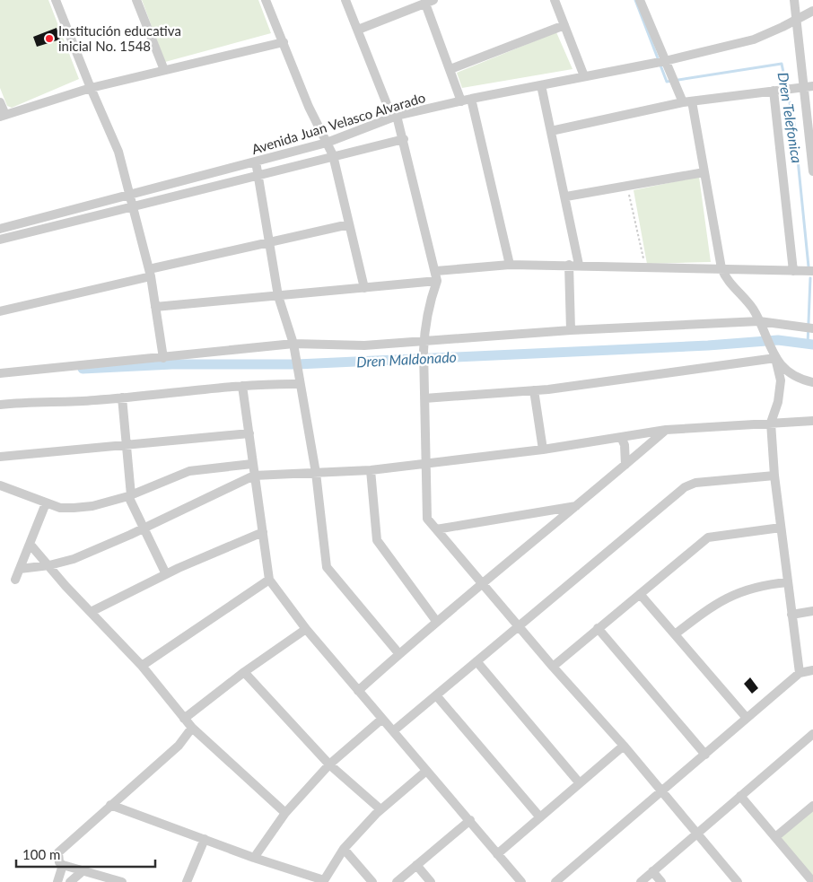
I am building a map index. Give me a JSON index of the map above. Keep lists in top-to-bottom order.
{
  "streets": {
    "street": ["Avenida Juan Velasco Alvarado"]
  },
  "water": ["Dren Telefonica", "Dren Maldonado"],
  "places": ["Institución educativa inicial No. 1548"],
  "scale_bar": "100 m"
}
